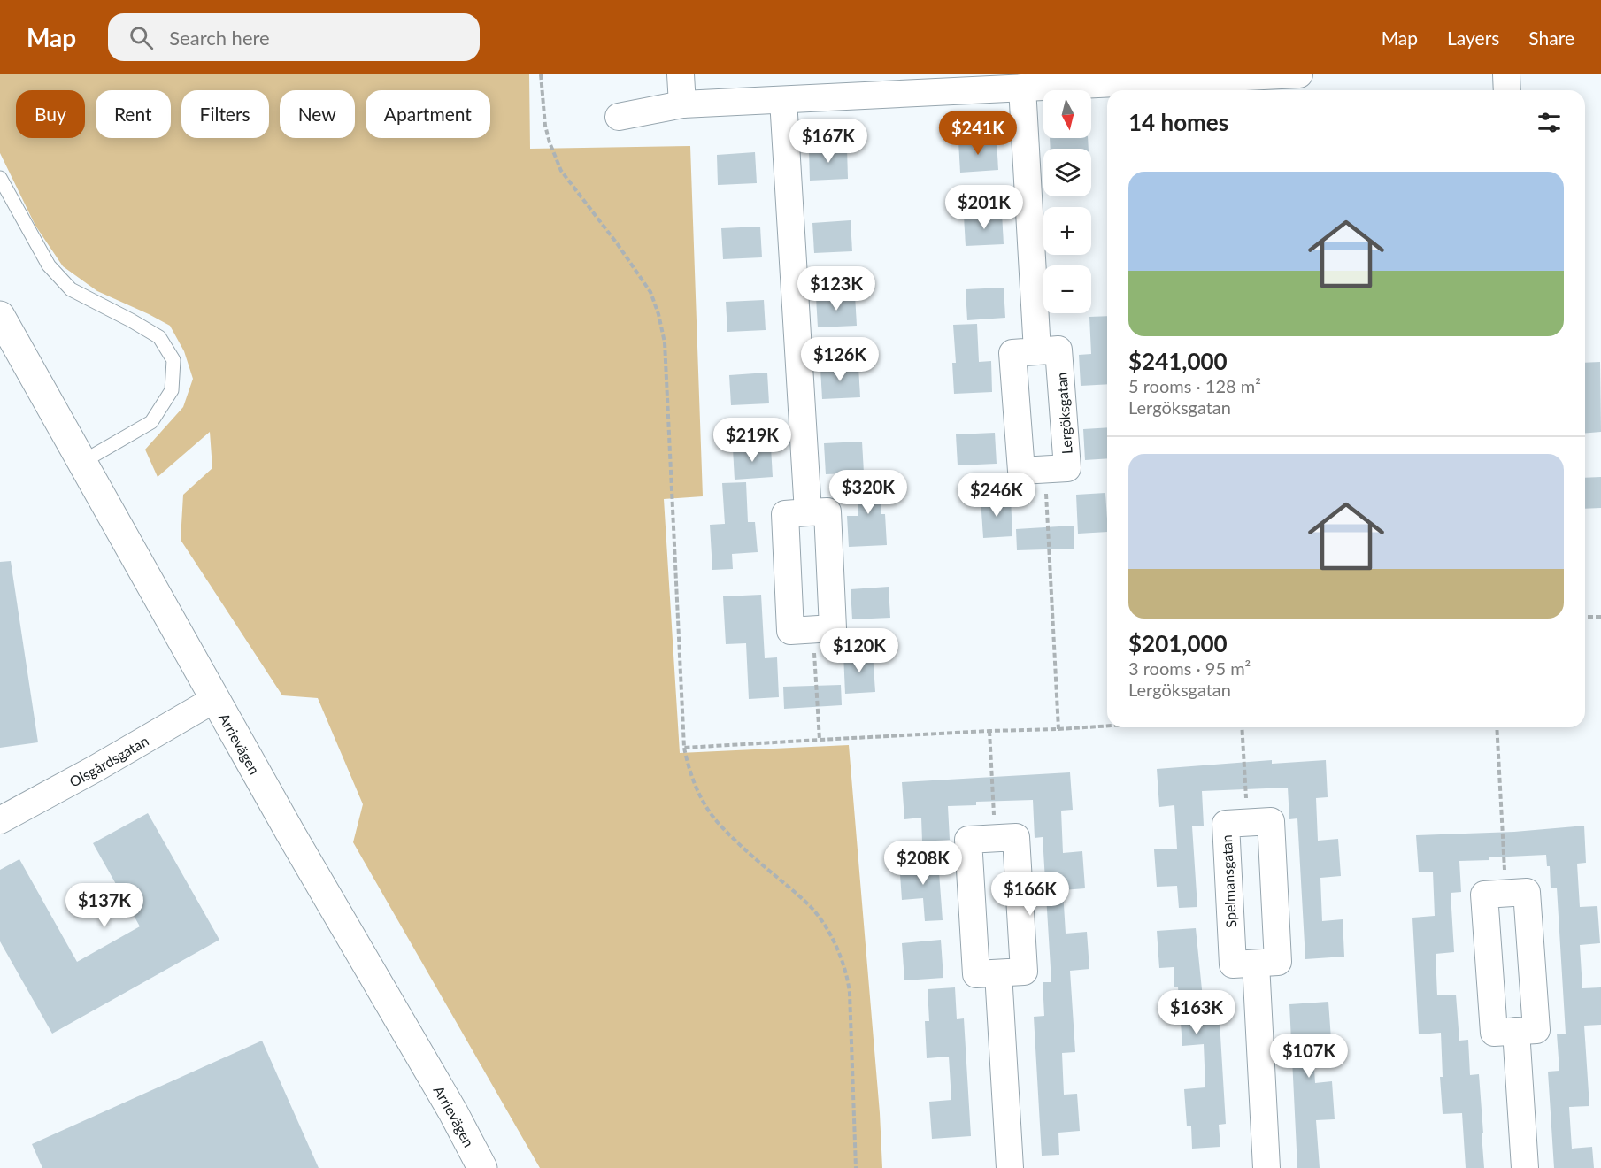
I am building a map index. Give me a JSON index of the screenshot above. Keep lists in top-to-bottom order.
{
  "streets": {
    "main road": ["Arrievägen"],
    "street": ["Lergöksgatan", "Olsgårdsgatan", "Spelmansgatan"]
  },
  "crossings": [
    ["Arrievägen", "Olsgårdsgatan"]
  ],
  "north": "bottom",
  "page": {
    "header": "Map",
    "search": "Search here",
    "nav": ["Map", "Layers", "Share"],
    "map_buttons": ["+", "−"],
    "chip": [
      "Buy",
      "Rent",
      "Filters",
      "New",
      "Apartment"
    ],
    "heading": "14 homes",
    "price": [
      "$241K",
      "$167K",
      "$201K",
      "$123K",
      "$126K",
      "$219K",
      "$320K",
      "$246K",
      "$120K",
      "$208K",
      "$166K",
      "$137K",
      "$163K",
      "$107K"
    ],
    "list": [
      {
        "name": "$241,000",
        "note": "5 rooms · 128 m² · Lergöksgatan"
      },
      {
        "name": "$201,000",
        "note": "3 rooms · 95 m² · Lergöksgatan"
      }
    ]
  }
}
